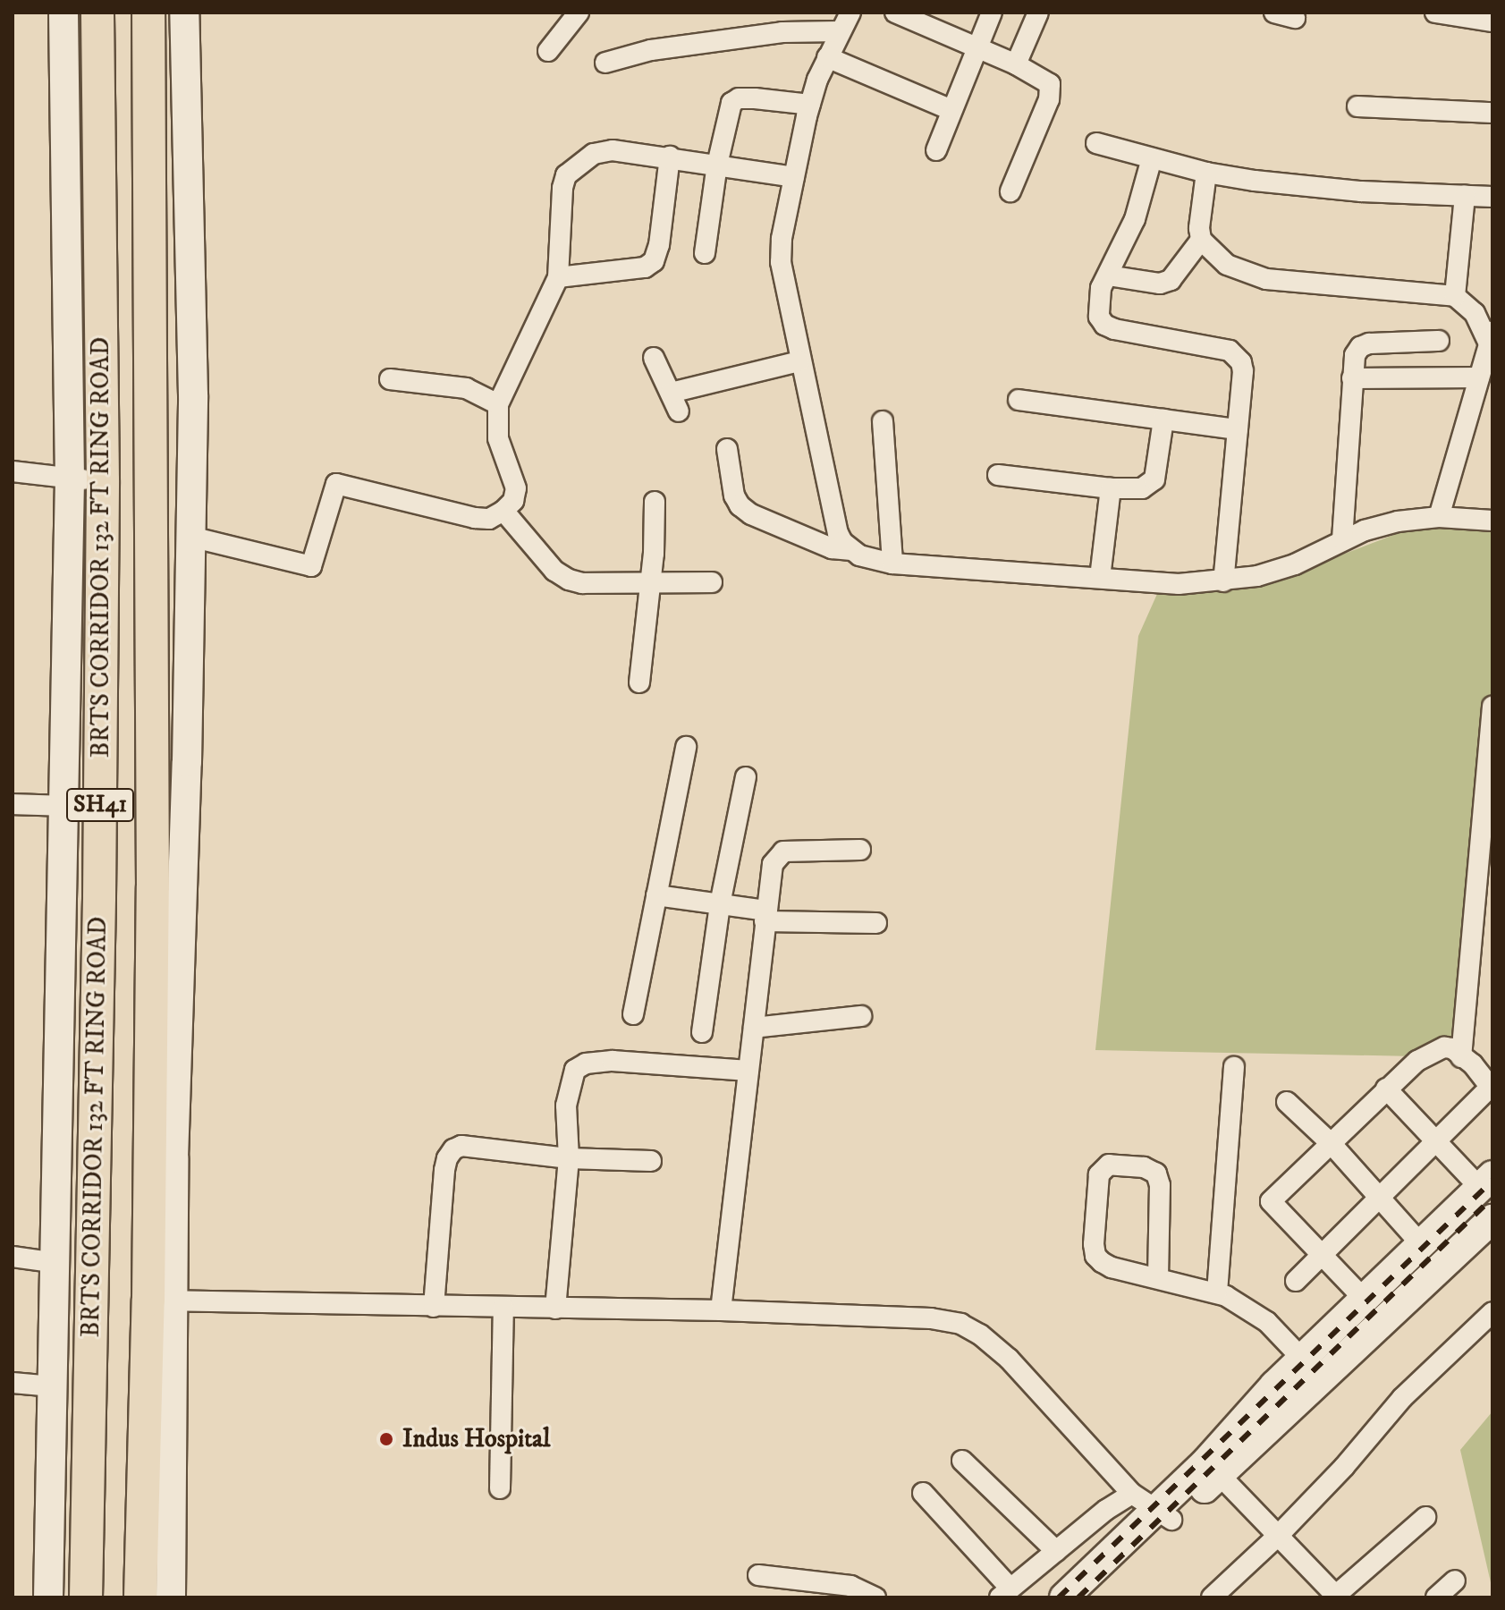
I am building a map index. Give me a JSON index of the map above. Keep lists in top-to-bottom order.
{
  "streets": {
    "main road": ["BRTS CORRIDOR 132 FT RING ROAD", "SH41"]
  },
  "places": ["Indus Hospital"]
}
